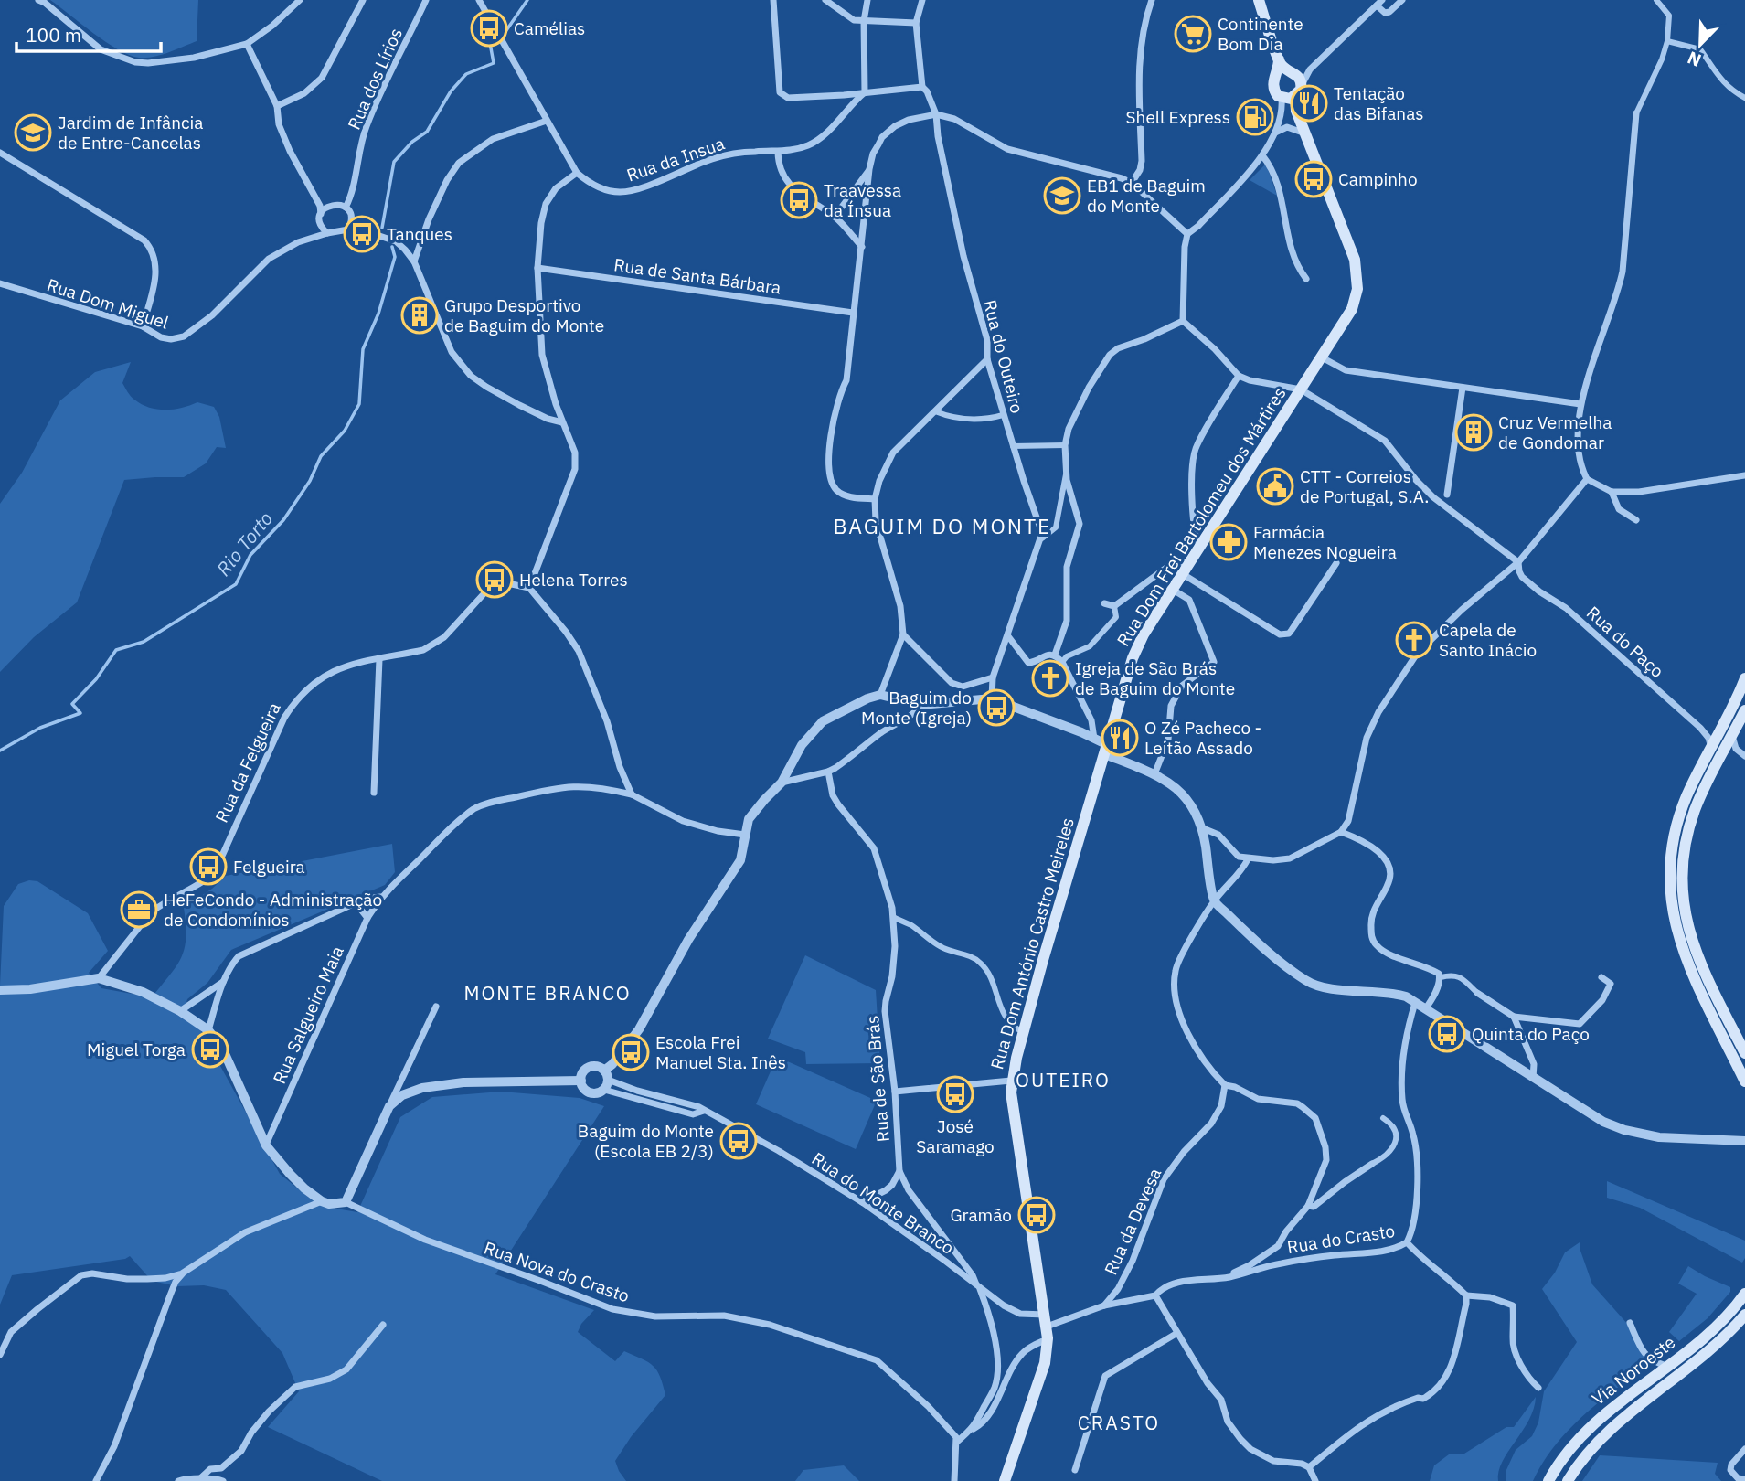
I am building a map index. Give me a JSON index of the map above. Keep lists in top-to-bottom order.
{
  "streets": {
    "main road": ["Rua Dom Frei Bartolomeu dos Mártires", "Rua Dom António Castro Meireles", "Via Noroeste"],
    "street": [
      "Rua dos Lírios",
      "Rua da Insua",
      "Rua de Santa Bárbara",
      "Rua Dom Miguel",
      "Rua do Outeiro",
      "Rua do Paço",
      "Rua da Felgueira",
      "Rua Salgueiro Maia",
      "Rua de São Brás",
      "Rua do Monte Branco",
      "Rua da Devesa",
      "Rua do Crasto",
      "Rua Nova do Crasto"
    ]
  },
  "crossings": [
    ["Rua dos Lírios", "Rua Dom Miguel"],
    ["Rua Dom Frei Bartolomeu dos Mártires", "Rua do Paço"],
    ["Rua Dom Frei Bartolomeu dos Mártires", "Rua Dom António Castro Meireles"],
    ["Rua Dom António Castro Meireles", "Rua do Monte Branco"],
    ["Rua Dom António Castro Meireles", "Rua do Crasto"],
    ["Rua de São Brás", "Rua do Monte Branco"],
    ["Rua do Monte Branco", "Rua do Crasto"],
    ["Rua da Devesa", "Rua do Crasto"]
  ],
  "districts": [
    "BAGUIM DO MONTE",
    "MONTE BRANCO",
    "OUTEIRO",
    "CRASTO"
  ],
  "water": ["Rio Torto"],
  "places": {
    "bus stop": [
      "Camélias",
      "Campinho",
      "Traavessa da Ínsua",
      "Tanques",
      "Helena Torres",
      "Baguim do Monte (Igreja)",
      "Felgueira",
      "Quinta do Paço",
      "Miguel Torga",
      "Escola Frei Manuel Sta. Inês",
      "José Saramago",
      "Baguim do Monte (Escola EB 2/3)",
      "Gramão"
    ],
    "supermarket": ["Continente Bom Dia"],
    "restaurant": ["Tentação das Bifanas", "O Zé Pacheco - Leitão Assado"],
    "fuel station": ["Shell Express"],
    "school or university": ["Jardim de Infância de Entre-Cancelas", "EB1 de Baguim do Monte"],
    "building": ["Grupo Desportivo de Baguim do Monte", "Cruz Vermelha de Gondomar"],
    "public building": ["CTT - Correios de Portugal, S.A."],
    "pharmacy": ["Farmácia Menezes Nogueira"],
    "church": ["Capela de Santo Inácio", "Igreja de São Brás de Baguim do Monte"],
    "office": ["HeFeCondo - Administração de Condomínios"]
  },
  "scale_bar": "100 m",
  "north": "bottom left"
}
